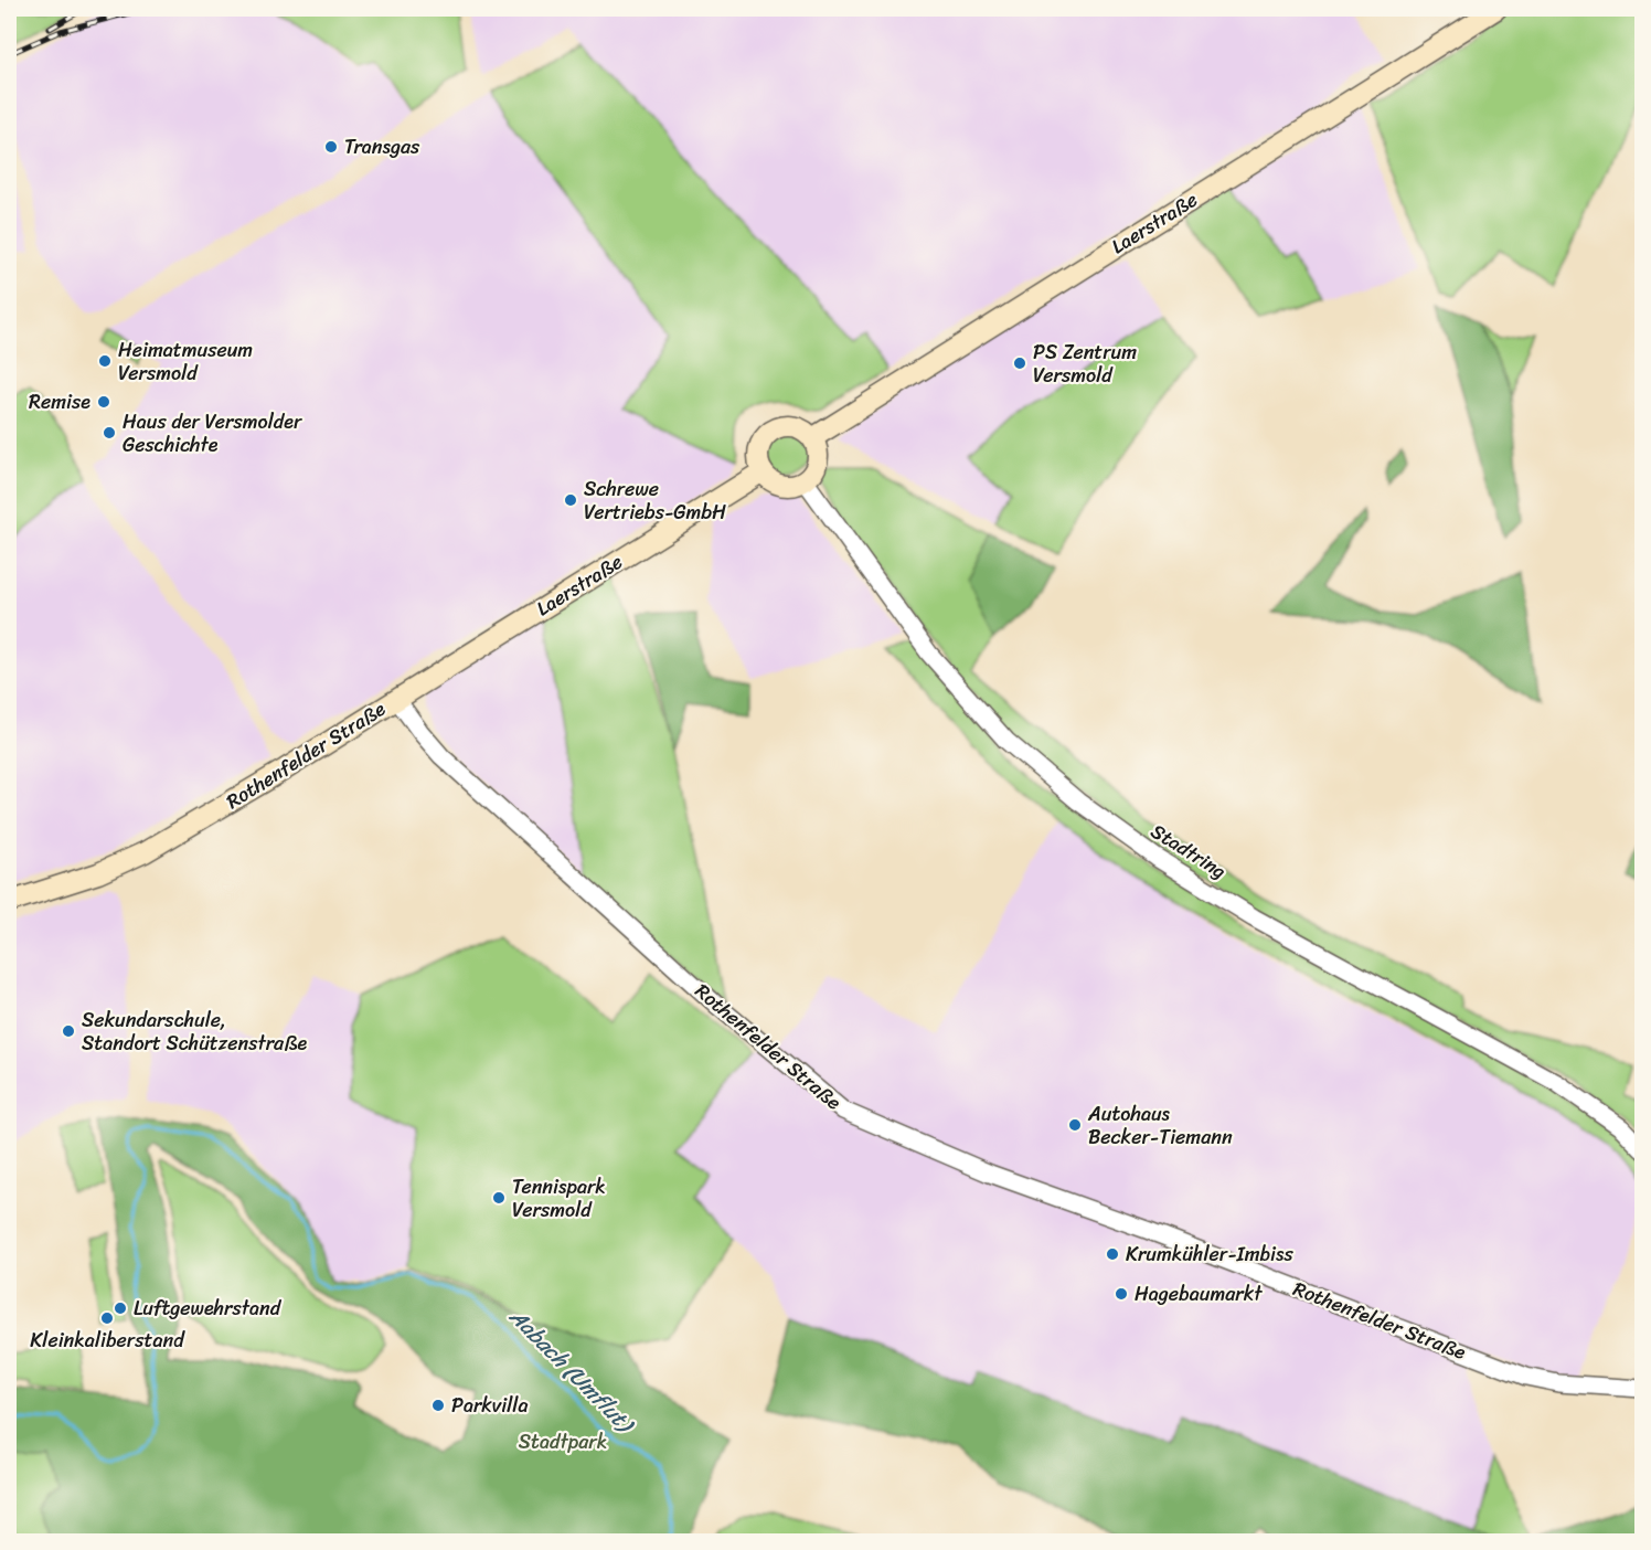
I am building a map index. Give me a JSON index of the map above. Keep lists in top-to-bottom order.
{
  "streets": {
    "main road": ["Laerstraße", "Rothenfelder Straße"],
    "street": ["Stadtring"]
  },
  "crossings": [
    ["Laerstraße", "Rothenfelder Straße"],
    ["Laerstraße", "Stadtring"]
  ],
  "water": ["Aabach (Umflut)"],
  "parks": ["Stadtpark"],
  "places": [
    "Transgas",
    "Heimatmuseum Versmold",
    "PS Zentrum Versmold",
    "Remise",
    "Haus der Versmolder Geschichte",
    "Schrewe Vertriebs-GmbH",
    "Sekundarschule, Standort Schützenstraße",
    "Autohaus Becker-Tiemann",
    "Tennispark Versmold",
    "Krumkühler-Imbiss",
    "Hagebaumarkt",
    "Luftgewehrstand",
    "Kleinkaliberstand",
    "Parkvilla"
  ]
}
